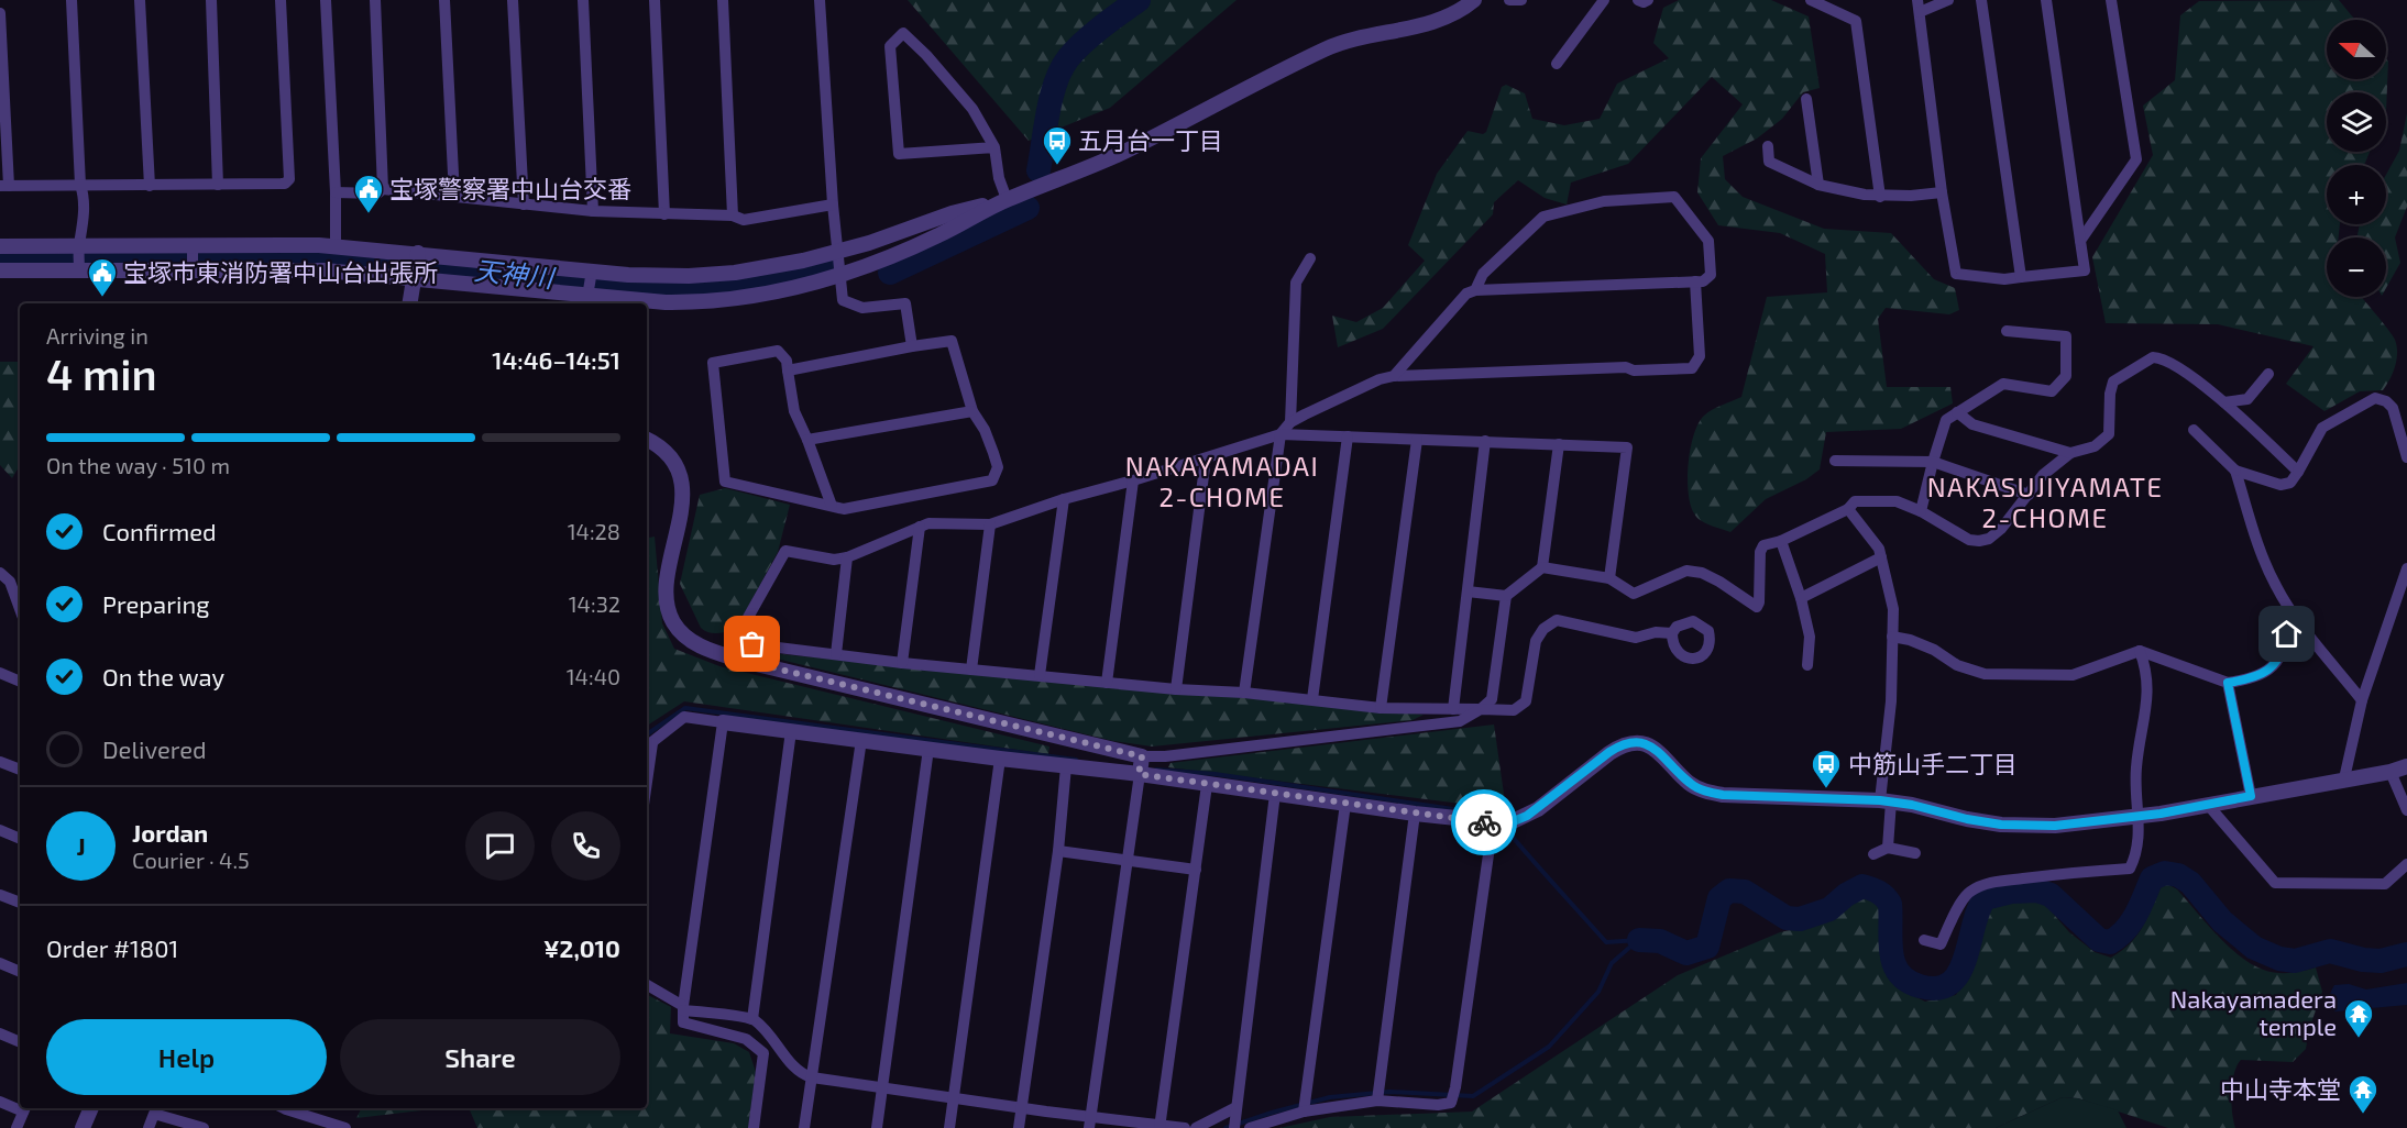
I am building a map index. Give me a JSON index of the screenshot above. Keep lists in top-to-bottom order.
{
  "districts": ["NAKAYAMADAI 2-CHOME", "NAKASUJIYAMATE 2-CHOME"],
  "water": ["天神川"],
  "places": {
    "bus stop": ["五月台一丁目", "中筋山手二丁目"],
    "public building": ["宝塚警察署中山台交番", "宝塚市東消防署中山台出張所"],
    "temple": ["Nakayamadera temple", "中山寺本堂"]
  },
  "north": "left",
  "page": {
    "map_buttons": ["+", "−"],
    "heading": ["4 min", "Arriving in", "14:46–14:51"],
    "panel": [
      "Jordan",
      "Courier · 4.5",
      "Order #1801",
      "¥2,010"
    ],
    "bar": "On the way · 510 m",
    "list": [
      ["Confirmed", "14:28"],
      ["Preparing", "14:32"],
      ["On the way", "14:40"],
      "Delivered"
    ],
    "round": "J",
    "buttons": ["Help", "Share"]
  }
}
